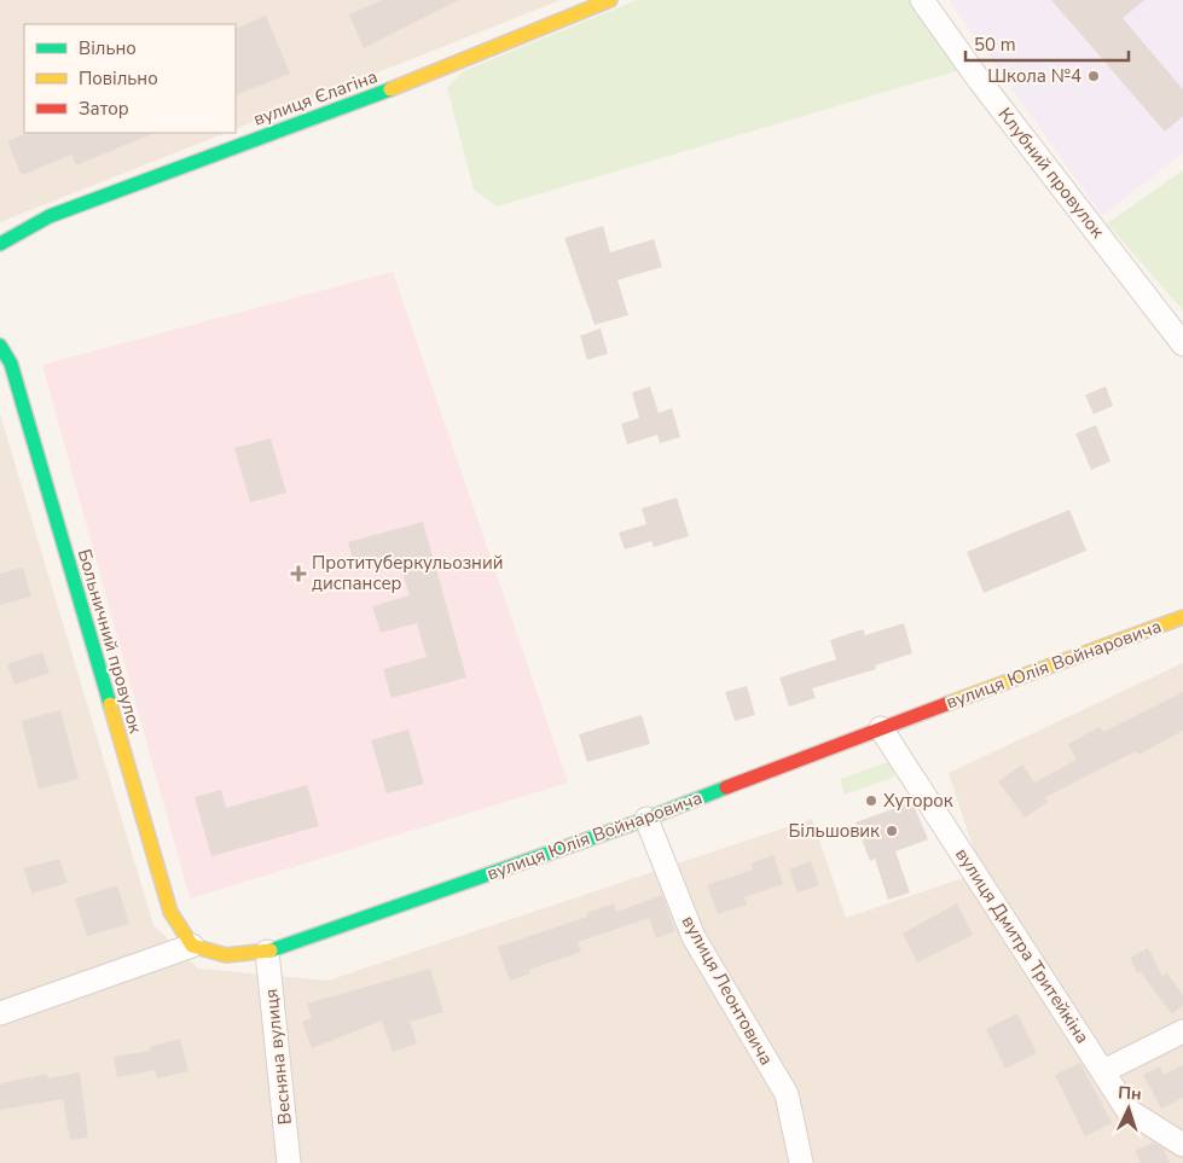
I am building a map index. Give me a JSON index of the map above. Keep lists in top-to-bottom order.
{
  "streets": {
    "main road": ["вулиця Єлагіна", "Больничний провулок", "вулиця Юлія Войнаровича"],
    "street": [
      "Клубний провулок",
      "вулиця Дмитра Тритейкіна",
      "вулиця Леонтовича",
      "Весняна вулиця"
    ]
  },
  "crossings": [
    ["Больничний провулок", "вулиця Юлія Войнаровича"],
    ["вулиця Юлія Войнаровича", "вулиця Дмитра Тритейкіна"],
    ["вулиця Юлія Войнаровича", "вулиця Леонтовича"],
    ["вулиця Юлія Войнаровича", "Весняна вулиця"]
  ],
  "places": {
    "other": ["Школа №4", "Хуторок", "Більшовик"],
    "health": ["Протитуберкульозний диспансер"]
  },
  "legend": ["Вільно", "Повільно", "Затор"],
  "scale_bar": "50 m",
  "north": "top"
}
